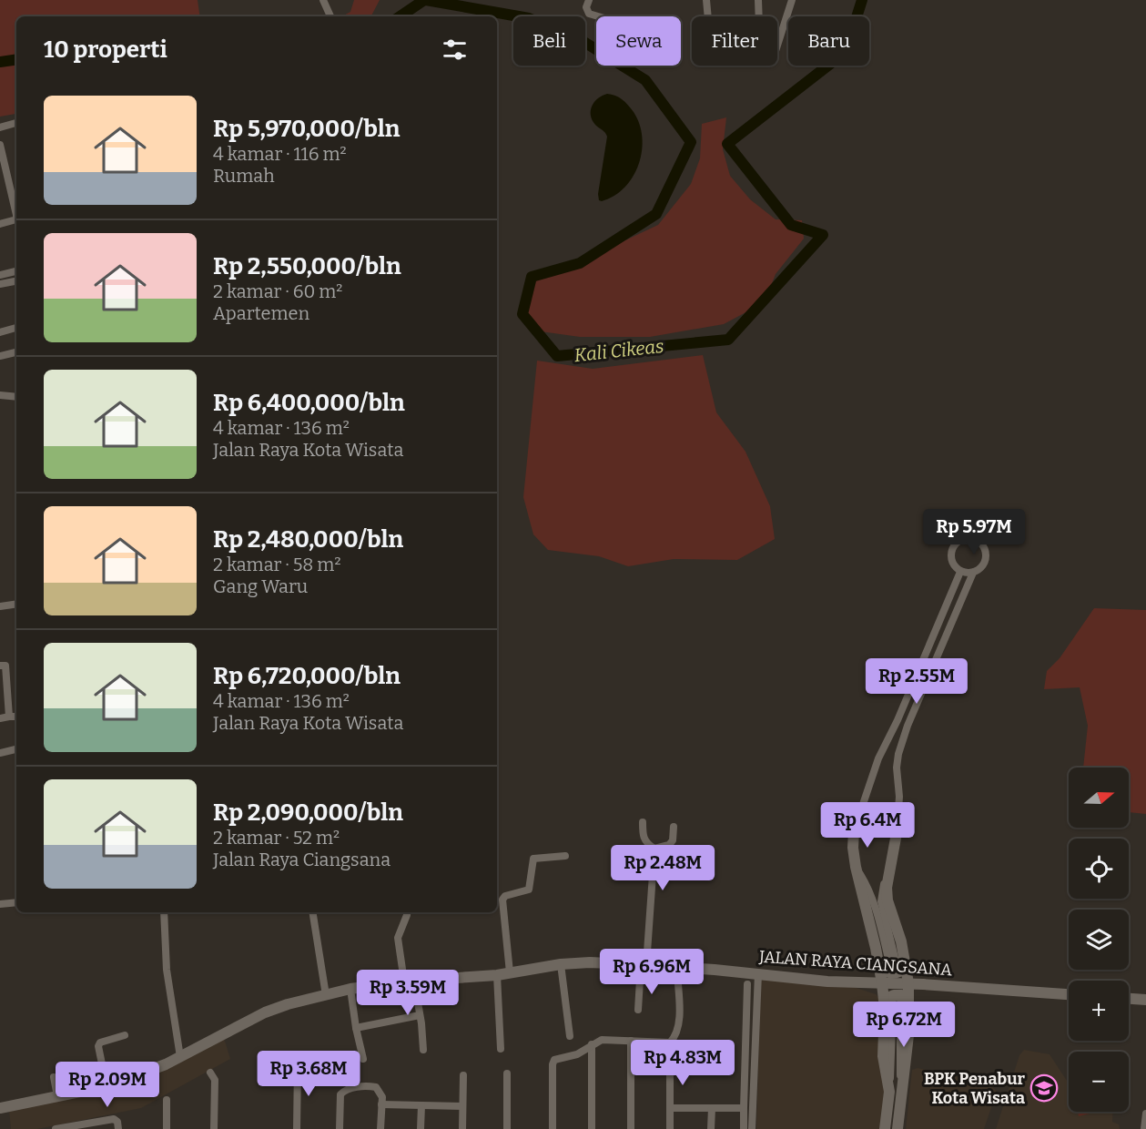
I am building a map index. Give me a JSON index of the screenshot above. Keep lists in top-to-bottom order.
{
  "streets": {
    "main road": ["JALAN RAYA CIANGSANA"]
  },
  "water": ["Kali Cikeas"],
  "places": {
    "school or university": ["BPK Penabur Kota Wisata"]
  },
  "north": "right",
  "page": {
    "chip": [
      "Beli",
      "Sewa",
      "Filter",
      "Baru"
    ],
    "heading": "10 properti",
    "list": [
      {
        "name": "Rp 5,970,000/bln",
        "note": "4 kamar · 116 m² · Rumah"
      },
      {
        "name": "Rp 2,550,000/bln",
        "note": "2 kamar · 60 m² · Apartemen"
      },
      {
        "name": "Rp 6,400,000/bln",
        "note": "4 kamar · 136 m² · Jalan Raya Kota Wisata"
      },
      {
        "name": "Rp 2,480,000/bln",
        "note": "2 kamar · 58 m² · Gang Waru"
      },
      {
        "name": "Rp 6,720,000/bln",
        "note": "4 kamar · 136 m² · Jalan Raya Kota Wisata"
      },
      {
        "name": "Rp 2,090,000/bln",
        "note": "2 kamar · 52 m² · Jalan Raya Ciangsana"
      }
    ],
    "price": [
      "Rp 5.97M",
      "Rp 2.55M",
      "Rp 6.4M",
      "Rp 2.48M",
      "Rp 6.96M",
      "Rp 3.59M",
      "Rp 6.72M",
      "Rp 4.83M",
      "Rp 3.68M",
      "Rp 2.09M"
    ],
    "map_buttons": ["+", "−"]
  }
}
